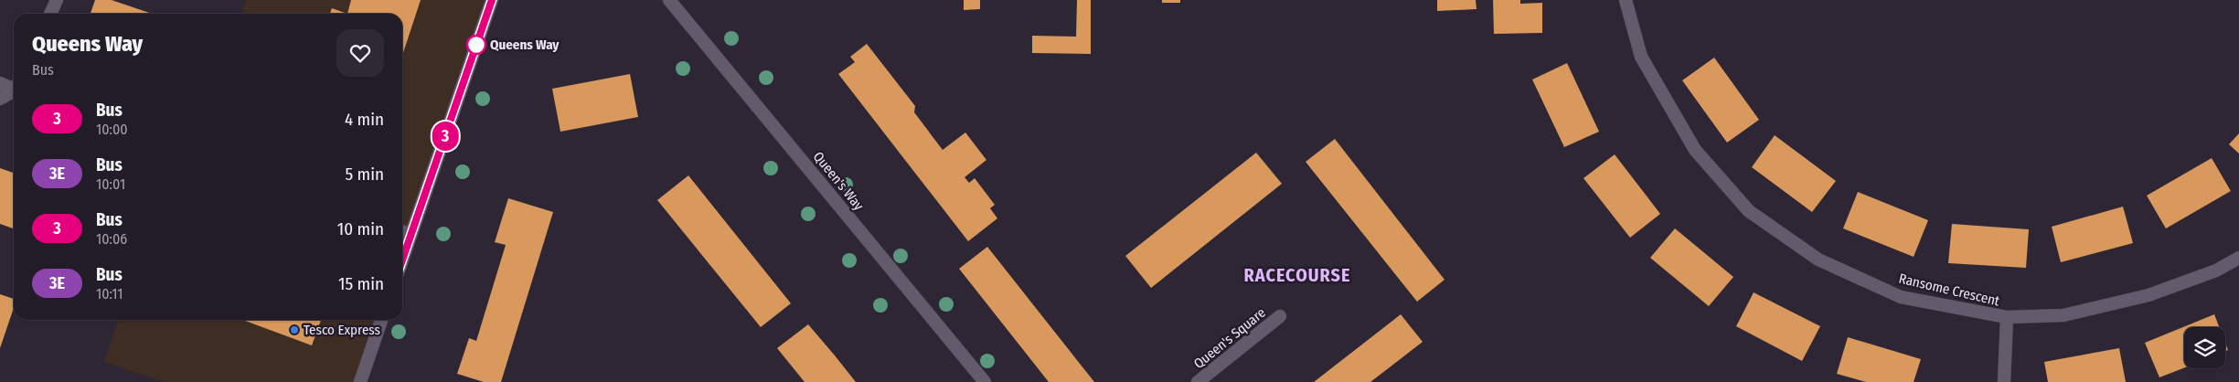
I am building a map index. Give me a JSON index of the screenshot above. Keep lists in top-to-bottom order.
{
  "streets": {
    "street": ["Queen's Way", "Ransome Crescent", "Queen's Square"]
  },
  "districts": ["RACECOURSE"],
  "places": ["Queens Way", "Tesco Express"],
  "lines": ["bus line 3"],
  "page": {
    "on_map": "3",
    "heading": ["Queens Way", "Bus"],
    "list": [
      {
        "mark": "3",
        "name": "Bus",
        "note": "10:00",
        "value": "4 min"
      },
      {
        "mark": "3E",
        "name": "Bus",
        "note": "10:01",
        "value": "5 min"
      },
      {
        "mark": "3",
        "name": "Bus",
        "note": "10:06",
        "value": "10 min"
      },
      {
        "mark": "3E",
        "name": "Bus",
        "note": "10:11",
        "value": "15 min"
      }
    ]
  }
}
